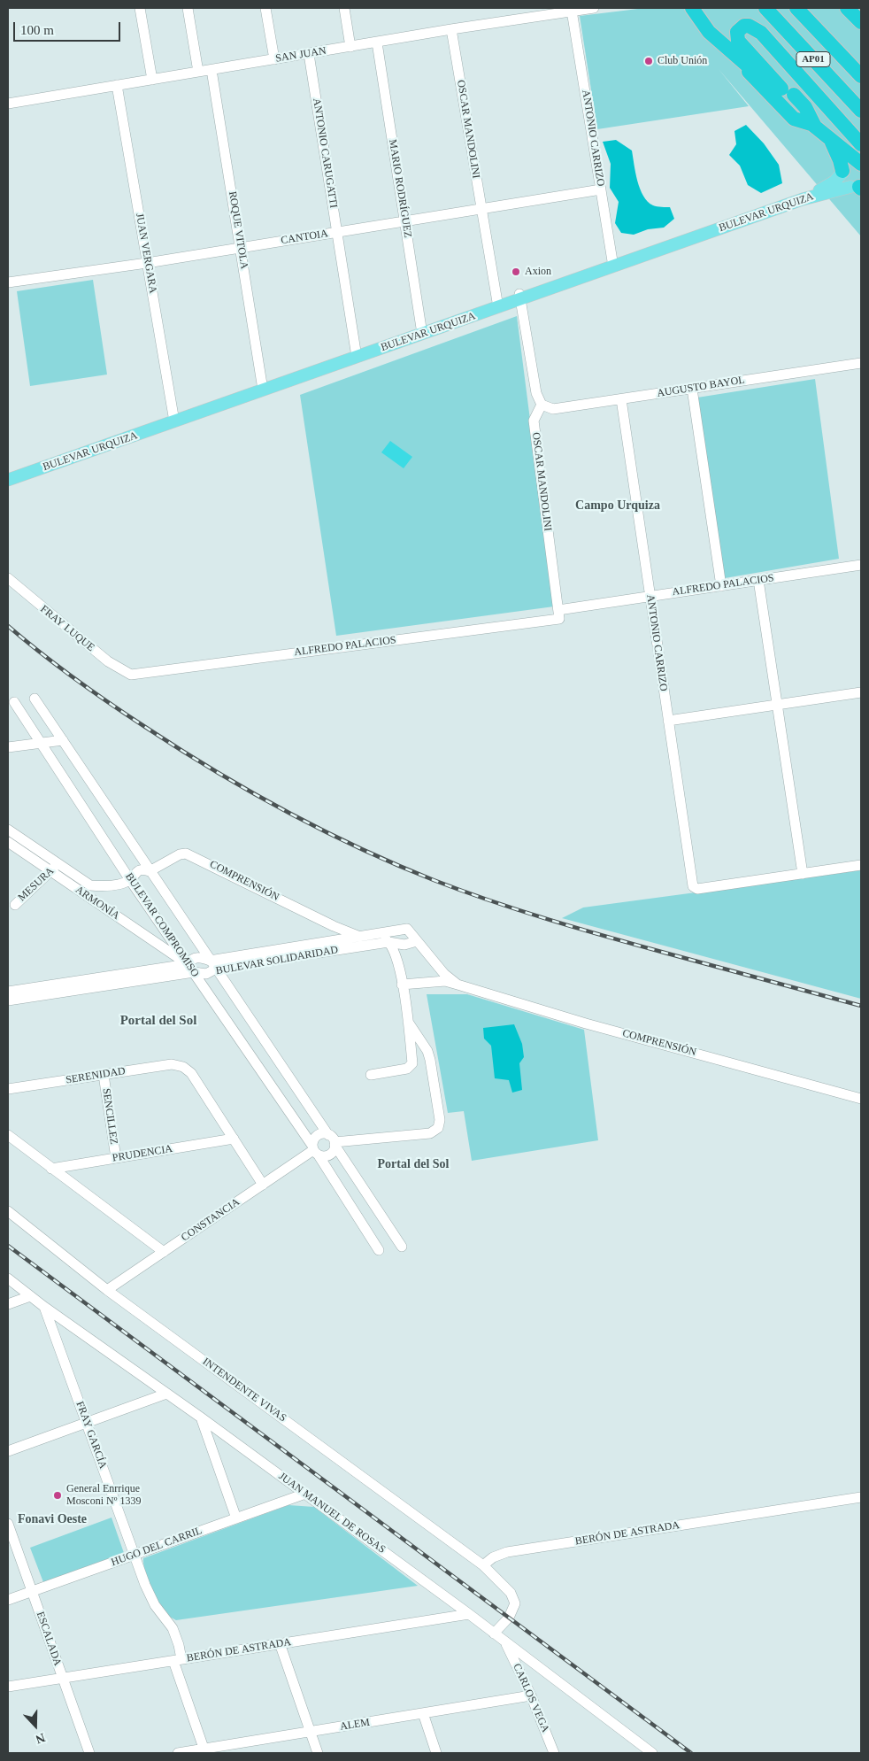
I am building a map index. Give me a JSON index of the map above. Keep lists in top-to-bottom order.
{
  "streets": {
    "highway": ["AP01"],
    "main road": ["BULEVAR URQUIZA"],
    "street": [
      "SAN JUAN",
      "OSCAR MANDOLINI",
      "ANTONIO CARRIZO",
      "ANTONIO CARUGATTI",
      "MARIO RODRÍGUEZ",
      "ROQUE VITOLA",
      "CANTOIA",
      "JUAN VERGARA",
      "AUGUSTO BAYOL",
      "ALFREDO PALACIOS",
      "FRAY LUQUE",
      "COMPRENSIÓN",
      "MESURA",
      "ARMONÍA",
      "BULEVAR COMPROMISO",
      "BULEVAR SOLIDARIDAD",
      "SERENIDAD",
      "SENCILLEZ",
      "PRUDENCIA",
      "CONSTANCIA",
      "INTENDENTE VIVAS",
      "FRAY GARCÍA",
      "JUAN MANUEL DE ROSAS",
      "BERÓN DE ASTRADA",
      "HUGO DEL CARRIL",
      "ESCALADA",
      "CARLOS VEGA",
      "ALEM"
    ]
  },
  "crossings": [
    ["SAN JUAN", "OSCAR MANDOLINI"],
    ["SAN JUAN", "ANTONIO CARRIZO"],
    ["SAN JUAN", "ANTONIO CARUGATTI"],
    ["SAN JUAN", "MARIO RODRÍGUEZ"],
    ["SAN JUAN", "ROQUE VITOLA"],
    ["SAN JUAN", "JUAN VERGARA"],
    ["OSCAR MANDOLINI", "BULEVAR URQUIZA"],
    ["OSCAR MANDOLINI", "CANTOIA"],
    ["OSCAR MANDOLINI", "AUGUSTO BAYOL"],
    ["OSCAR MANDOLINI", "ALFREDO PALACIOS"],
    ["ANTONIO CARRIZO", "BULEVAR URQUIZA"],
    ["ANTONIO CARRIZO", "CANTOIA"],
    ["ANTONIO CARRIZO", "AUGUSTO BAYOL"],
    ["ANTONIO CARRIZO", "ALFREDO PALACIOS"],
    ["ANTONIO CARUGATTI", "BULEVAR URQUIZA"],
    ["ANTONIO CARUGATTI", "CANTOIA"],
    ["MARIO RODRÍGUEZ", "BULEVAR URQUIZA"],
    ["MARIO RODRÍGUEZ", "CANTOIA"],
    ["BULEVAR URQUIZA", "ROQUE VITOLA"],
    ["BULEVAR URQUIZA", "JUAN VERGARA"],
    ["ROQUE VITOLA", "CANTOIA"],
    ["CANTOIA", "JUAN VERGARA"],
    ["ALFREDO PALACIOS", "FRAY LUQUE"],
    ["COMPRENSIÓN", "ARMONÍA"],
    ["COMPRENSIÓN", "BULEVAR COMPROMISO"],
    ["COMPRENSIÓN", "BULEVAR SOLIDARIDAD"],
    ["MESURA", "ARMONÍA"],
    ["ARMONÍA", "BULEVAR COMPROMISO"],
    ["ARMONÍA", "BULEVAR SOLIDARIDAD"],
    ["BULEVAR COMPROMISO", "BULEVAR SOLIDARIDAD"],
    ["BULEVAR COMPROMISO", "CONSTANCIA"],
    ["SERENIDAD", "SENCILLEZ"],
    ["SERENIDAD", "PRUDENCIA"],
    ["SENCILLEZ", "PRUDENCIA"],
    ["CONSTANCIA", "INTENDENTE VIVAS"],
    ["INTENDENTE VIVAS", "BERÓN DE ASTRADA"],
    ["FRAY GARCÍA", "JUAN MANUEL DE ROSAS"],
    ["FRAY GARCÍA", "BERÓN DE ASTRADA"],
    ["FRAY GARCÍA", "HUGO DEL CARRIL"],
    ["FRAY GARCÍA", "ALEM"],
    ["JUAN MANUEL DE ROSAS", "BERÓN DE ASTRADA"],
    ["JUAN MANUEL DE ROSAS", "HUGO DEL CARRIL"],
    ["JUAN MANUEL DE ROSAS", "CARLOS VEGA"],
    ["BERÓN DE ASTRADA", "ESCALADA"],
    ["HUGO DEL CARRIL", "ESCALADA"],
    ["CARLOS VEGA", "ALEM"]
  ],
  "districts": [
    "Campo Urquiza",
    "Portal del Sol",
    "Portal del Sol",
    "Fonavi Oeste"
  ],
  "places": ["Club Unión", "Axion", "General Enrrique Mosconi Nº 1339"],
  "scale_bar": "100 m",
  "north": "bottom"
}
